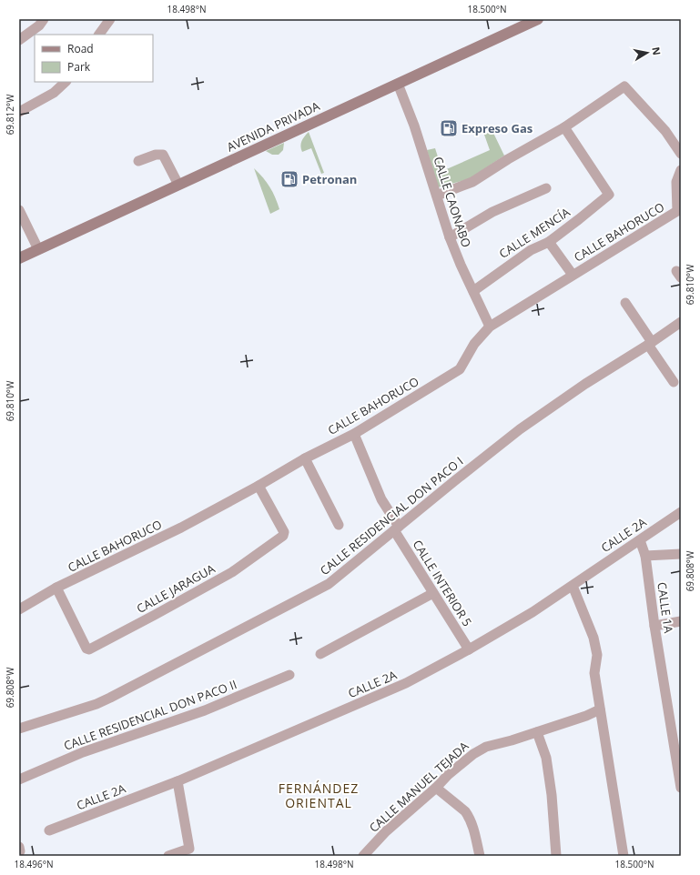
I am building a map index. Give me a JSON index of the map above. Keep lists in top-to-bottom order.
{
  "streets": {
    "main road": ["AVENIDA PRIVADA"],
    "street": [
      "CALLE CAONABO",
      "CALLE BAHORUCO",
      "CALLE MENCÍA",
      "CALLE RESIDENCIAL DON PACO I",
      "CALLE 2A",
      "CALLE INTERIOR 5",
      "CALLE JARAGUA",
      "CALLE 1A",
      "CALLE RESIDENCIAL DON PACO II",
      "CALLE MANUEL TEJADA"
    ]
  },
  "crossings": [
    ["AVENIDA PRIVADA", "CALLE CAONABO"],
    ["CALLE CAONABO", "CALLE BAHORUCO"],
    ["CALLE CAONABO", "CALLE MENCÍA"],
    ["CALLE BAHORUCO", "CALLE INTERIOR 5"],
    ["CALLE BAHORUCO", "CALLE JARAGUA"],
    ["CALLE RESIDENCIAL DON PACO I", "CALLE INTERIOR 5"],
    ["CALLE 2A", "CALLE INTERIOR 5"],
    ["CALLE 2A", "CALLE 1A"]
  ],
  "districts": ["FERNÁNDEZ ORIENTAL"],
  "places": {
    "fuel station": ["Expreso Gas", "Petronan"]
  },
  "legend": ["Road", "Park"],
  "north": "right",
  "coordinates": [
    "18.498°N",
    "18.500°N",
    "69.812°W",
    "69.810°W",
    "69.808°W",
    "18.496°N"
  ]
}
